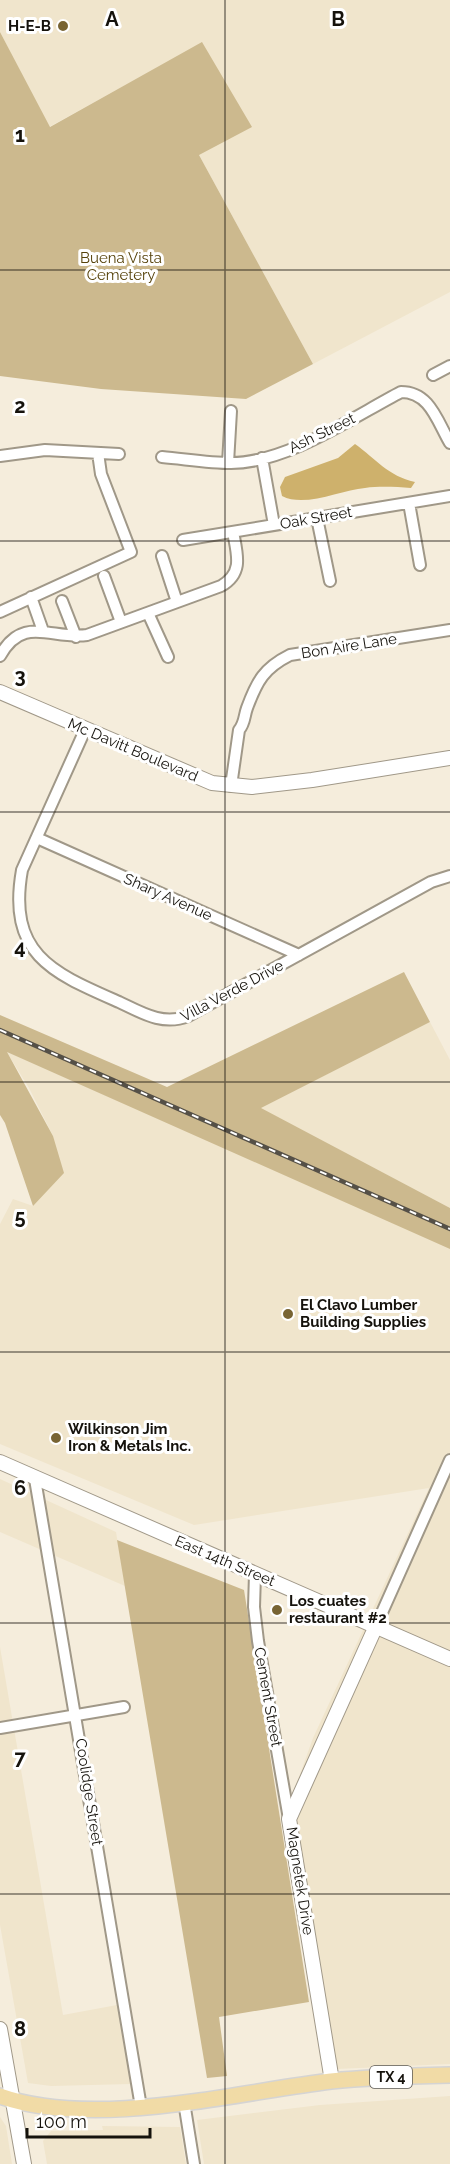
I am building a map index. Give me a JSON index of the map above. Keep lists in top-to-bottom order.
{
  "streets": {
    "main road": ["TX 4"],
    "street": [
      "Ash Street",
      "Oak Street",
      "Bon Aire Lane",
      "Mc Davitt Boulevard",
      "Shary Avenue",
      "Villa Verde Drive",
      "East 14th Street",
      "Cement Street",
      "Coolidge Street",
      "Magnetek Drive"
    ]
  },
  "crossings": [
    ["Bon Aire Lane", "Mc Davitt Boulevard"],
    ["Mc Davitt Boulevard", "Villa Verde Drive"],
    ["Shary Avenue", "Villa Verde Drive"],
    ["East 14th Street", "Cement Street"],
    ["East 14th Street", "Coolidge Street"],
    ["East 14th Street", "Magnetek Drive"],
    ["Cement Street", "Magnetek Drive"],
    ["Coolidge Street", "TX 4"],
    ["Magnetek Drive", "TX 4"]
  ],
  "parks": ["Buena Vista Cemetery"],
  "places": [
    "H-E-B",
    "El Clavo Lumber Building Supplies",
    "Wilkinson Jim Iron & Metals Inc.",
    "Los cuates restaurant #2"
  ],
  "scale_bar": "100 m",
  "grid": {
    "columns": ["A", "B"],
    "rows": [
      "1",
      "2",
      "3",
      "4",
      "5",
      "6",
      "7",
      "8"
    ]
  }
}
